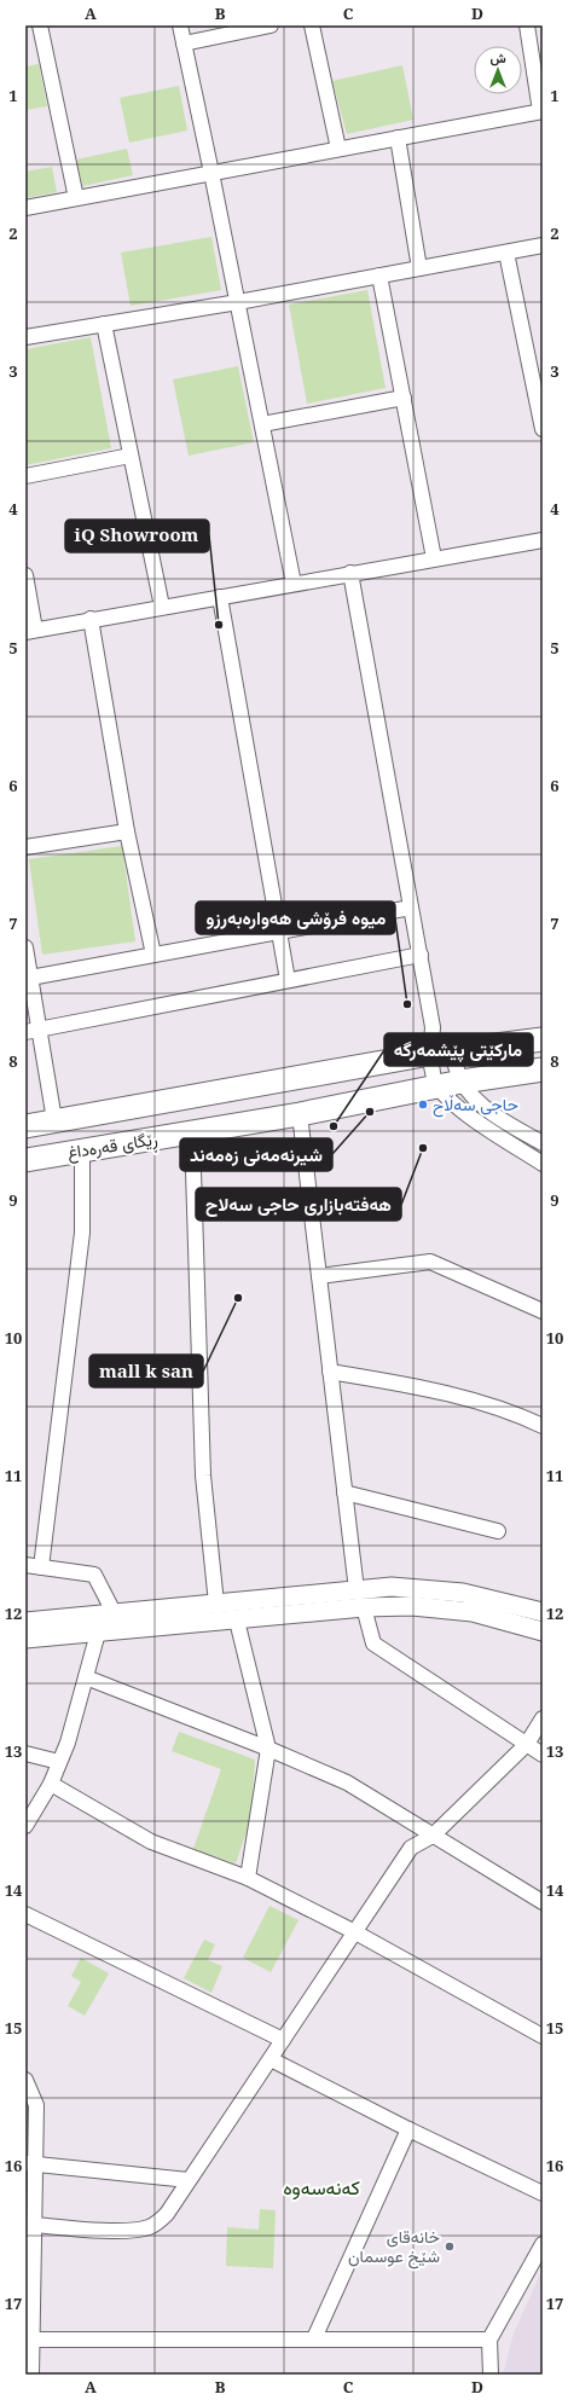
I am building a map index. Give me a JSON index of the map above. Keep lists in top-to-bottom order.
{
  "streets": {
    "main road": ["ڕێگای قەرەداغ"]
  },
  "districts": ["کەنەسەوە"],
  "places": [
    "iQ Showroom",
    "میوە فرۆشی هەوارەبەرزو",
    "حاجی سەڵاح",
    "شیرنەمەنی زەمەند",
    "مارکێتی پێشمەرگە",
    "هەفتەبازاری حاجی سەلاح",
    "mall k san",
    "خانەقای شێخ عوسمان"
  ],
  "north": "top",
  "grid": {
    "columns": [
      "A",
      "B",
      "C",
      "D"
    ],
    "rows": [
      "1",
      "2",
      "3",
      "4",
      "5",
      "6",
      "7",
      "8",
      "9",
      "10",
      "11",
      "12",
      "13",
      "14",
      "15",
      "16",
      "17"
    ]
  }
}
